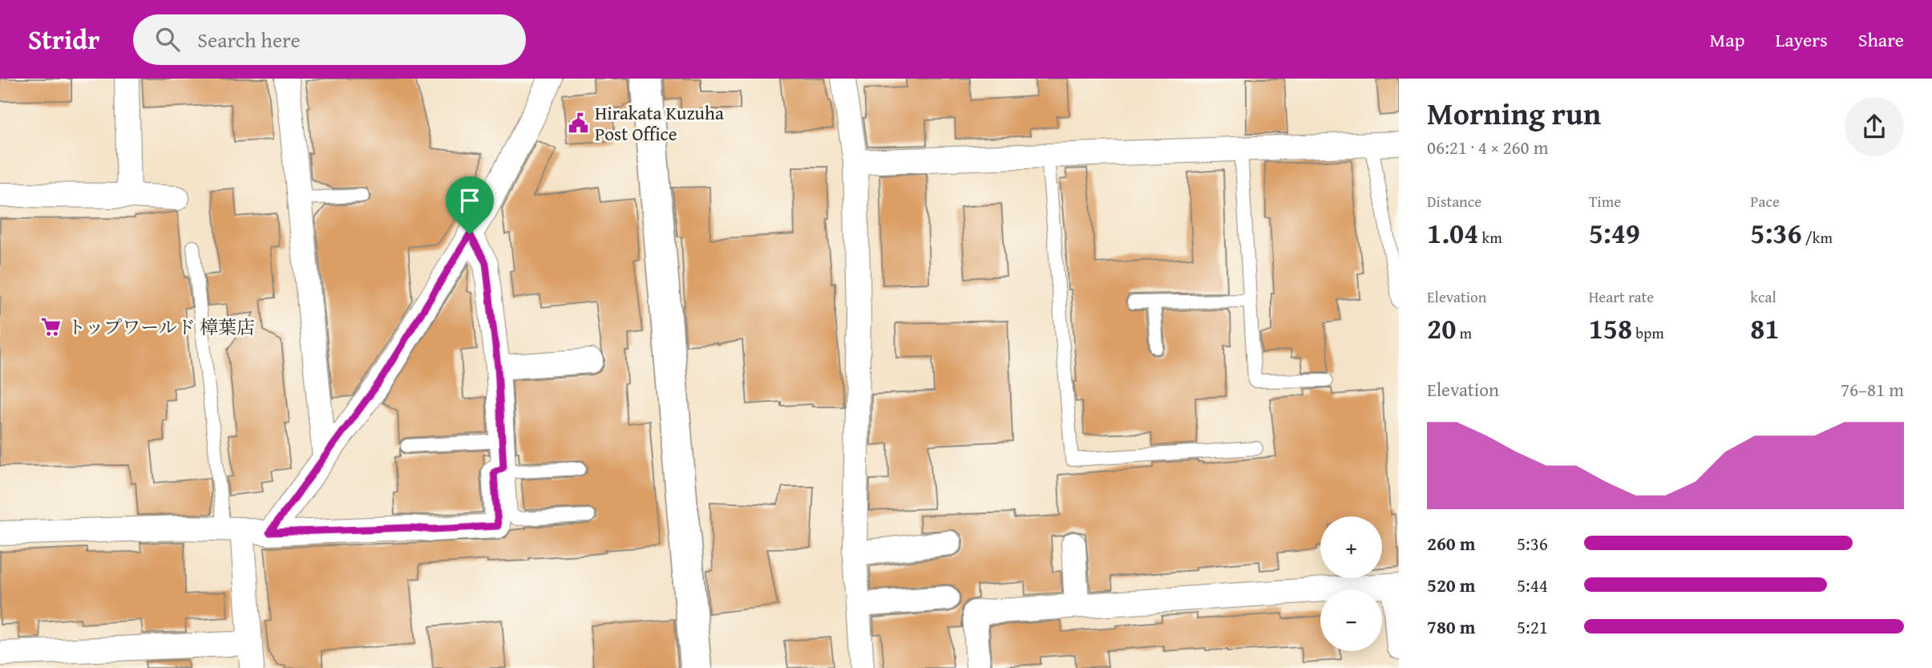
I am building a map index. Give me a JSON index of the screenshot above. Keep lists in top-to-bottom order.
{
  "places": {
    "public building": ["Hirakata Kuzuha Post Office"],
    "supermarket": ["トップワールド 樟葉店"]
  },
  "page": {
    "header": "Stridr",
    "search": "Search here",
    "nav": ["Map", "Layers", "Share"],
    "heading": ["Morning run", "06:21 · 4 × 260 m"],
    "stats": [
      ["Distance", "1.04 km"],
      ["Time", "5:49"],
      ["Pace", "5:36 /km"],
      ["Elevation", "20 m"],
      ["Heart rate", "158 bpm"],
      ["kcal", "81"]
    ],
    "chart": ["Elevation", "76–81 m"],
    "map_buttons": ["+", "−"],
    "list": [
      {
        "name": "260 m",
        "note": "5:36"
      },
      {
        "name": "520 m",
        "note": "5:44"
      },
      {
        "name": "780 m",
        "note": "5:21"
      }
    ]
  }
}
